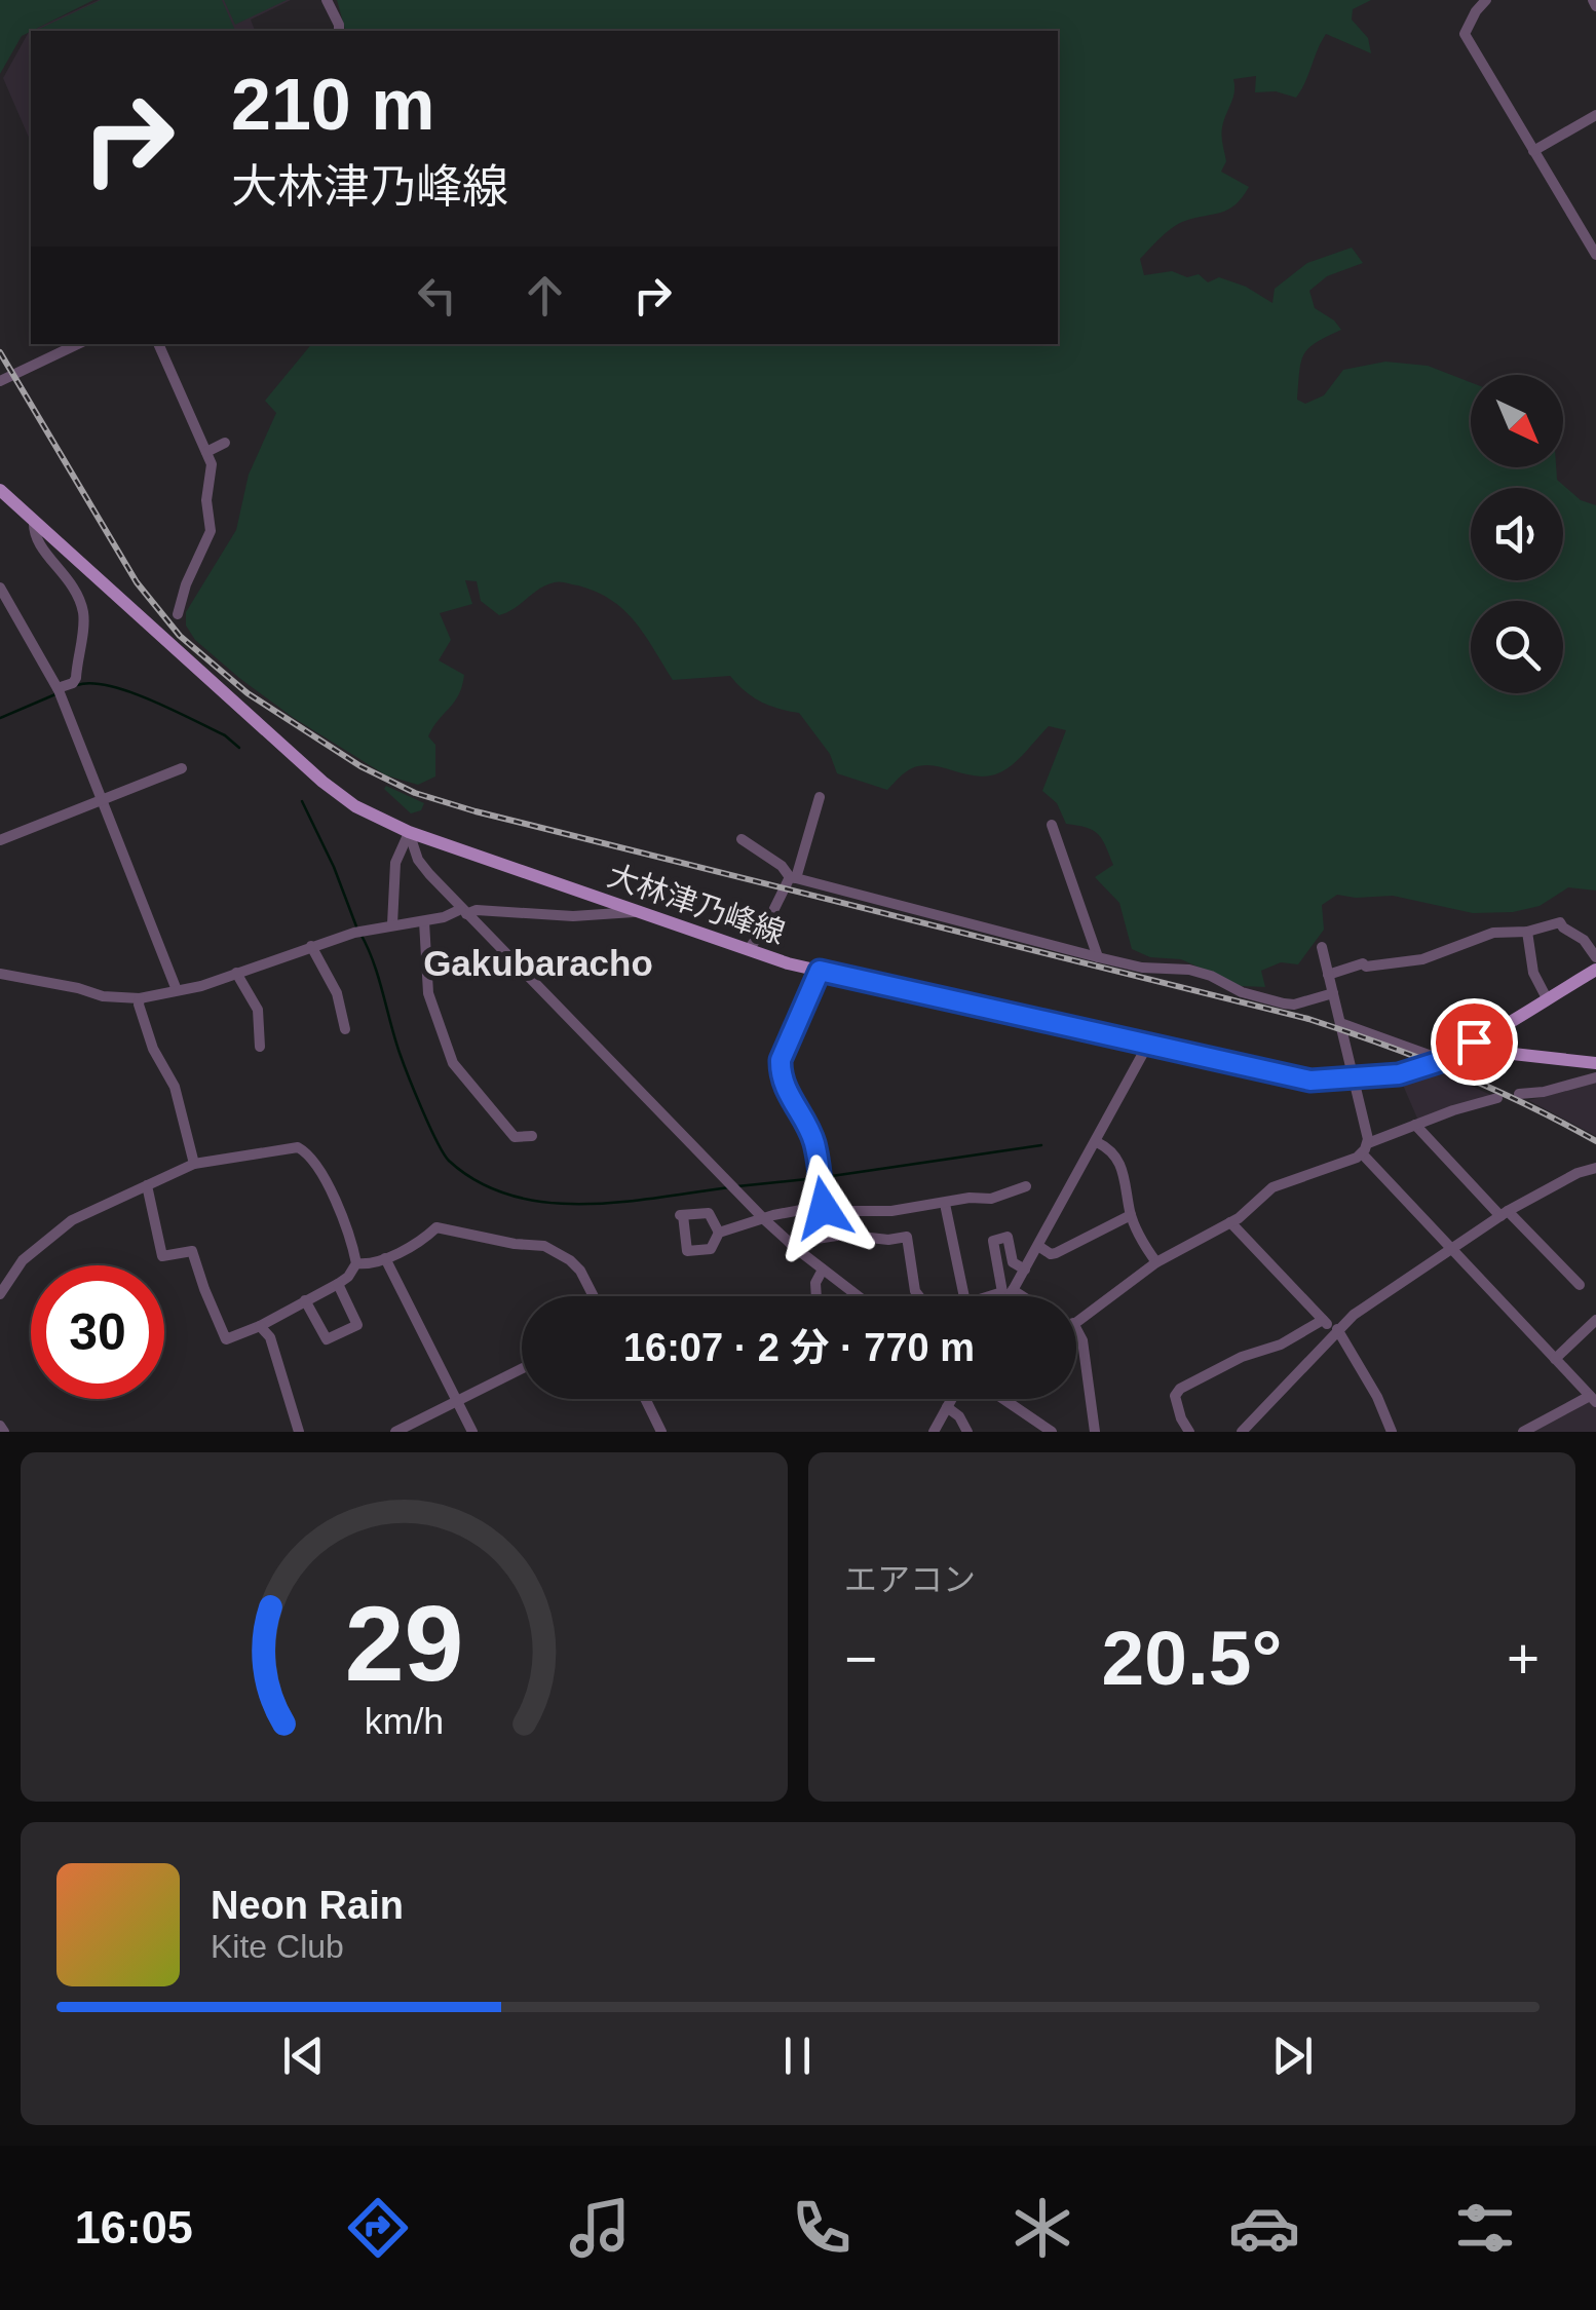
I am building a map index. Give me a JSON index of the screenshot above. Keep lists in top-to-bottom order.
{
  "streets": {
    "main road": ["大林津乃峰線"]
  },
  "districts": ["Gakubaracho"],
  "north": "bottom right",
  "page": {
    "turn": ["210 m", "大林津乃峰線"],
    "limit": "30",
    "trip": "16:07 · 2 分 · 770 m",
    "tile": "エアコン",
    "heat": ["−", "20.5°", "+"],
    "song": ["Neon Rain", "Kite Club"],
    "tabs": "16:05",
    "gauge": ["29", "km/h"]
  }
}
